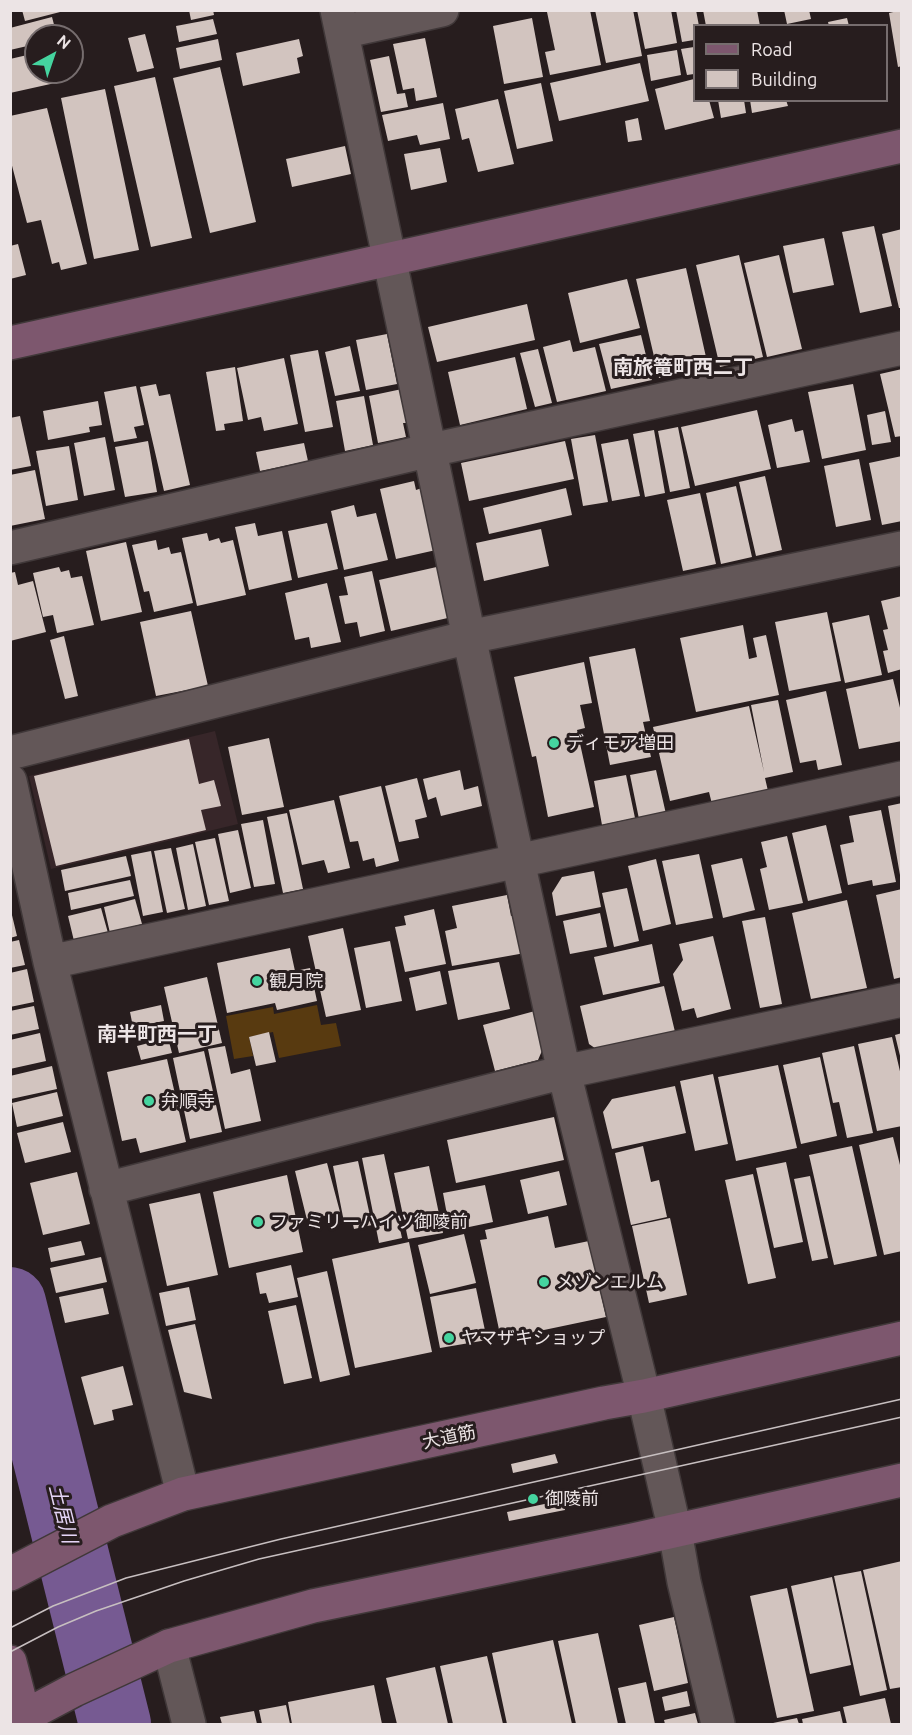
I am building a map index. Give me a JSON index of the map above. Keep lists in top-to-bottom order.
{
  "streets": {
    "main road": ["大道筋"]
  },
  "districts": ["南旅篭町西二丁", "南半町西一丁"],
  "water": ["土居川"],
  "places": [
    "ディモア増田",
    "観月院",
    "弁順寺",
    "ファミリーハイツ御陵前",
    "メゾンエルム",
    "ヤマザキショップ",
    "御陵前"
  ],
  "legend": ["Road", "Building"],
  "north": "top right"
}
